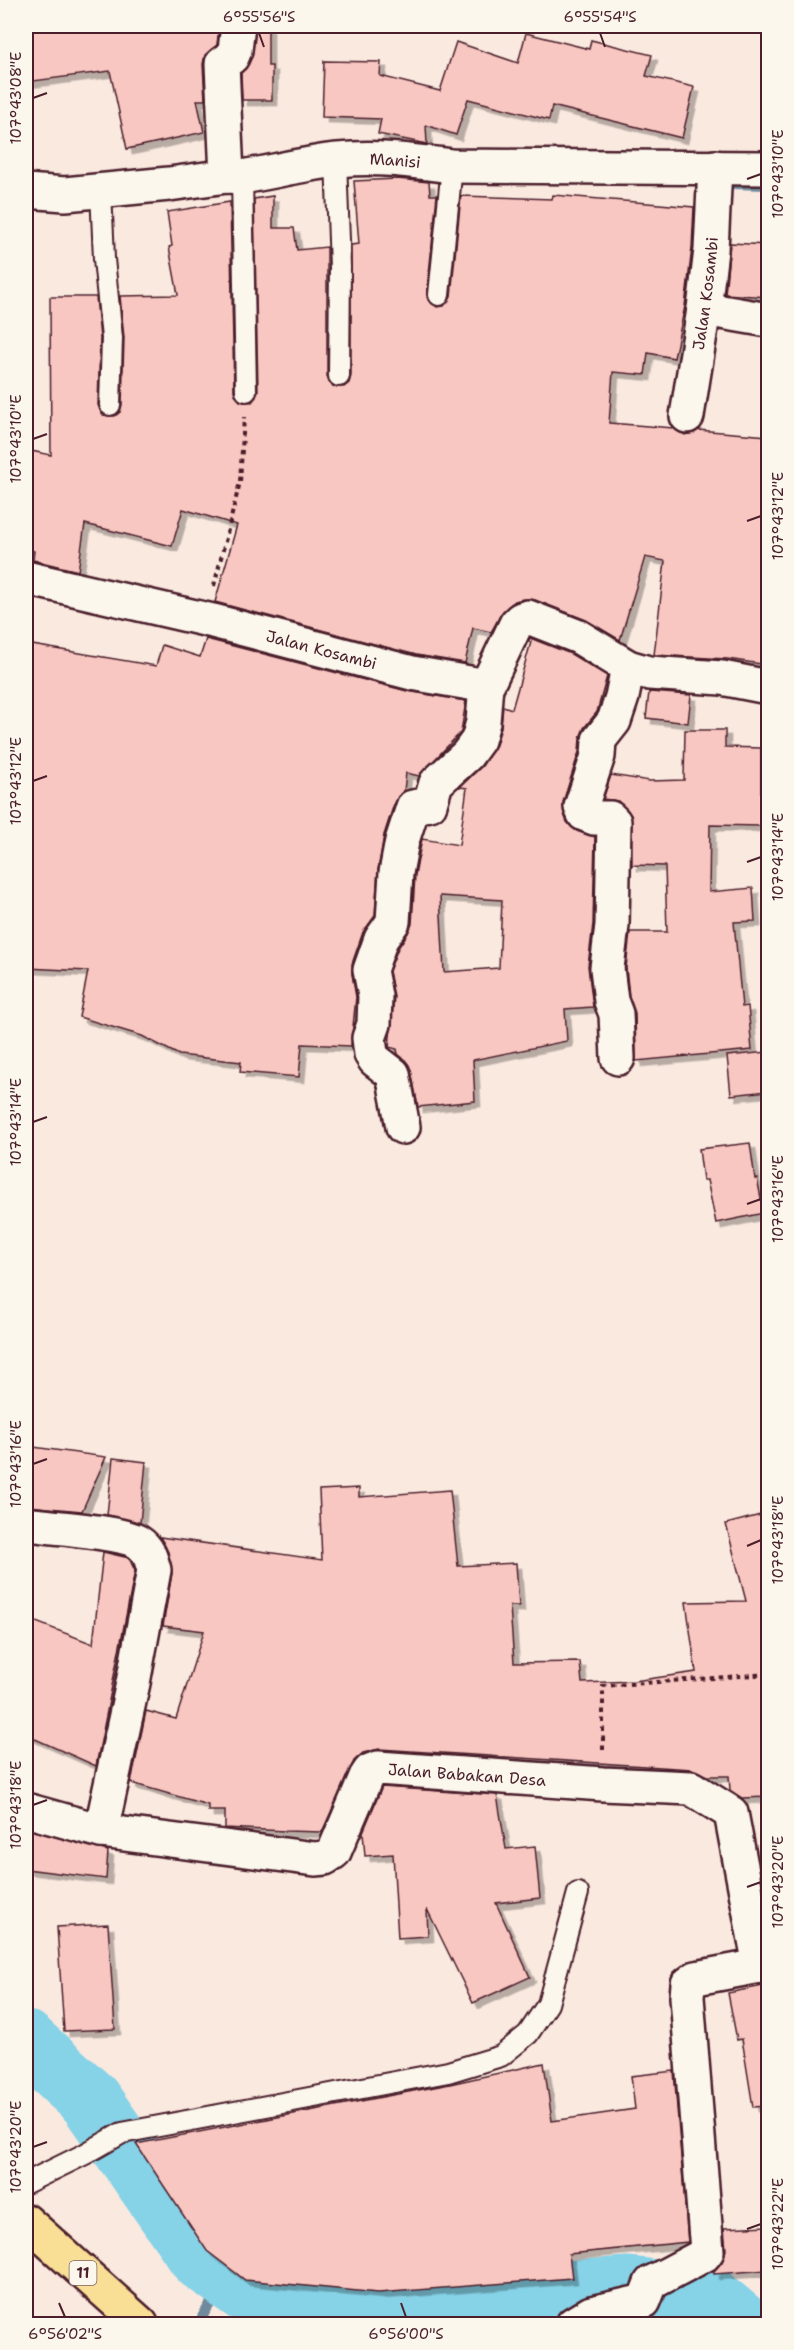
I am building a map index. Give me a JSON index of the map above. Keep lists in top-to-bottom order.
{
  "streets": {
    "highway": ["11"],
    "street": ["Manisi", "Jalan Kosambi", "Jalan Babakan Desa"]
  },
  "crossings": [
    ["Manisi", "Jalan Kosambi"]
  ],
  "coordinates": [
    "6°55'56\"S",
    "6°55'54\"S",
    "107°43'08\"E",
    "107°43'10\"E",
    "107°43'12\"E",
    "107°43'14\"E",
    "107°43'16\"E",
    "107°43'18\"E",
    "107°43'20\"E",
    "107°43'22\"E",
    "6°56'02\"S",
    "6°56'00\"S"
  ]
}
